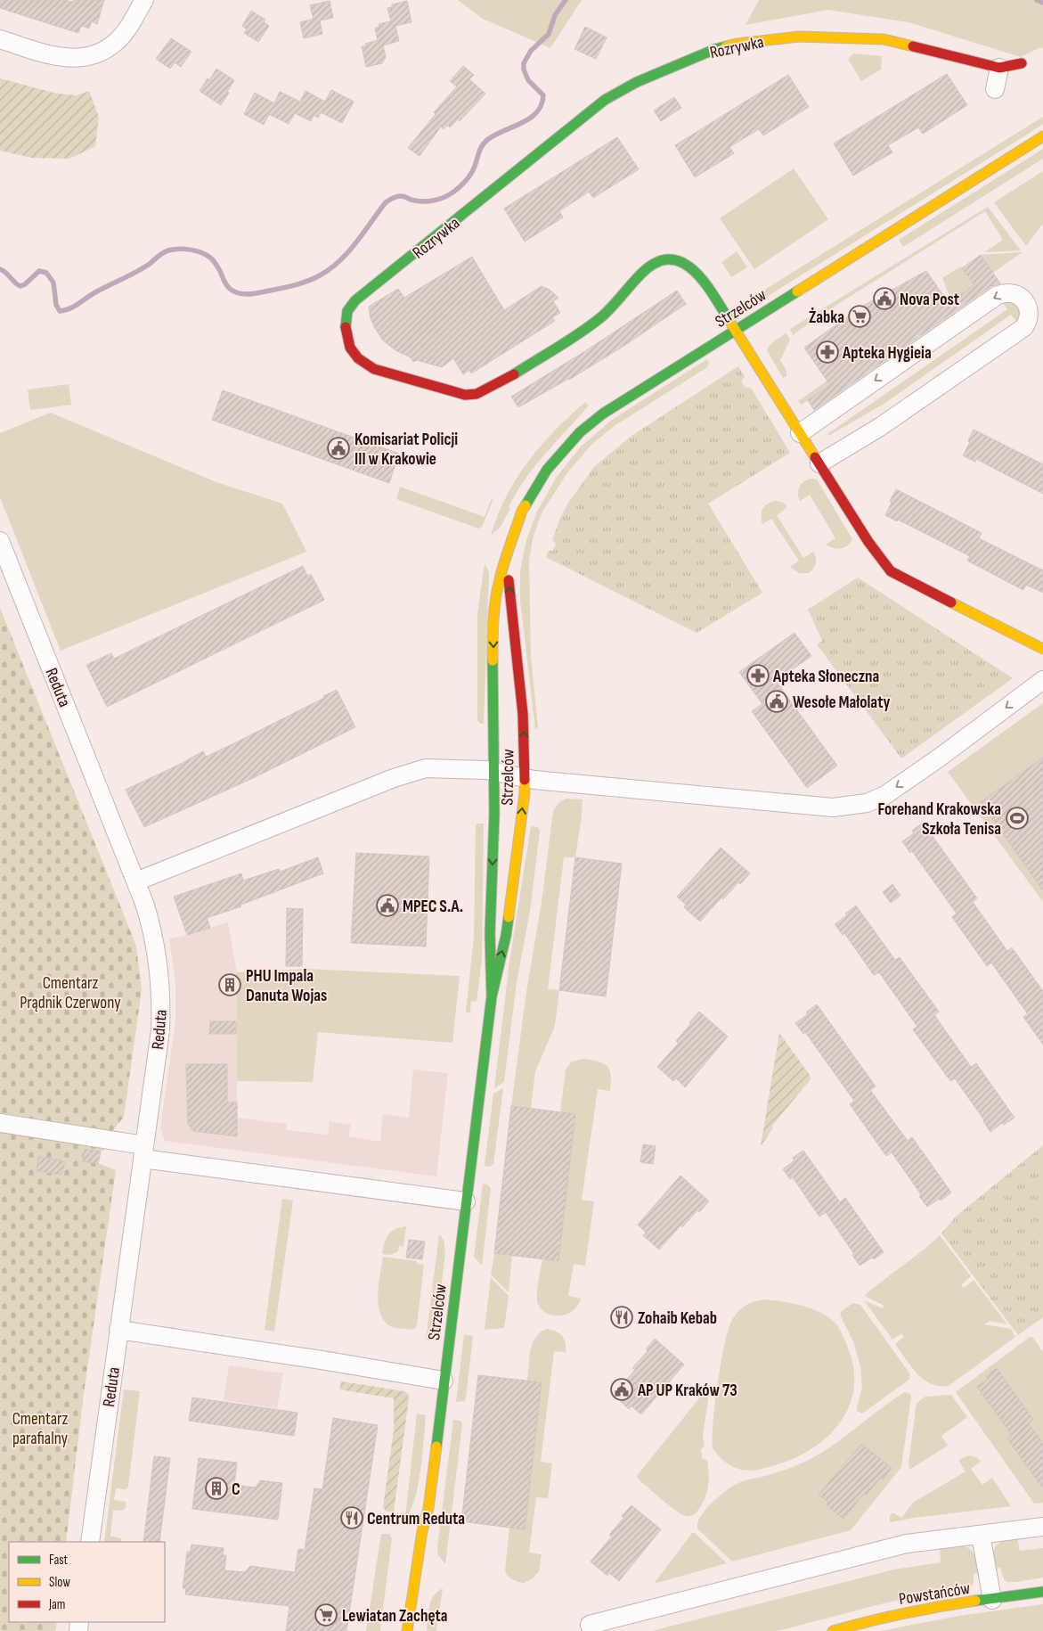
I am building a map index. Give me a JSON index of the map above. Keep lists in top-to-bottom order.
{
  "streets": {
    "street": [
      "Rozrywka",
      "Strzelców",
      "Reduta",
      "Powstańców"
    ]
  },
  "crossings": [
    ["Rozrywka", "Strzelców"]
  ],
  "parks": ["Cmentarz Prądnik Czerwony", "Cmentarz parafialny"],
  "places": {
    "public building": [
      "Nova Post",
      "Komisariat Policji III w Krakowie",
      "Wesołe Małolaty",
      "MPEC S.A.",
      "AP UP Kraków 73"
    ],
    "supermarket": ["Żabka", "Lewiatan Zachęta"],
    "pharmacy": ["Apteka Hygieia", "Apteka Słoneczna"],
    "sports": ["Forehand Krakowska Szkoła Tenisa"],
    "building": ["PHU Impala Danuta Wojas", "C"],
    "restaurant": ["Zohaib Kebab", "Centrum Reduta"]
  },
  "legend": ["Fast", "Slow", "Jam"]
}
